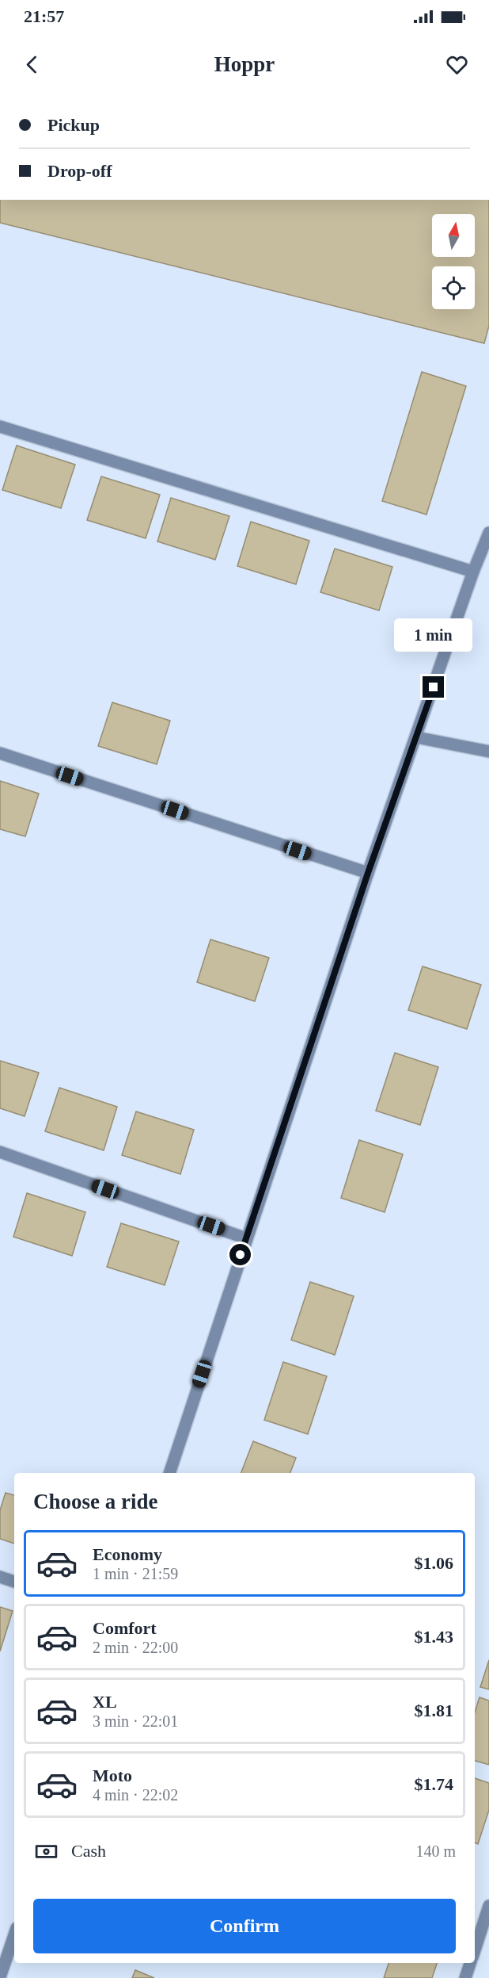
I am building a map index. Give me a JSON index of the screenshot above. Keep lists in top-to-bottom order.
{
  "north": "top",
  "page": {
    "status": "21:57",
    "header": "Hoppr",
    "banner": ["Pickup", "Drop-off"],
    "bubble": "1 min",
    "heading": "Choose a ride",
    "list": [
      {
        "name": "Economy",
        "note": "1 min · 21:59",
        "value": "$1.06"
      },
      {
        "name": "Comfort",
        "note": "2 min · 22:00",
        "value": "$1.43"
      },
      {
        "name": "XL",
        "note": "3 min · 22:01",
        "value": "$1.81"
      },
      {
        "name": "Moto",
        "note": "4 min · 22:02",
        "value": "$1.74"
      }
    ],
    "pay": ["Cash", "140 m"],
    "buttons": "Confirm"
  }
}
